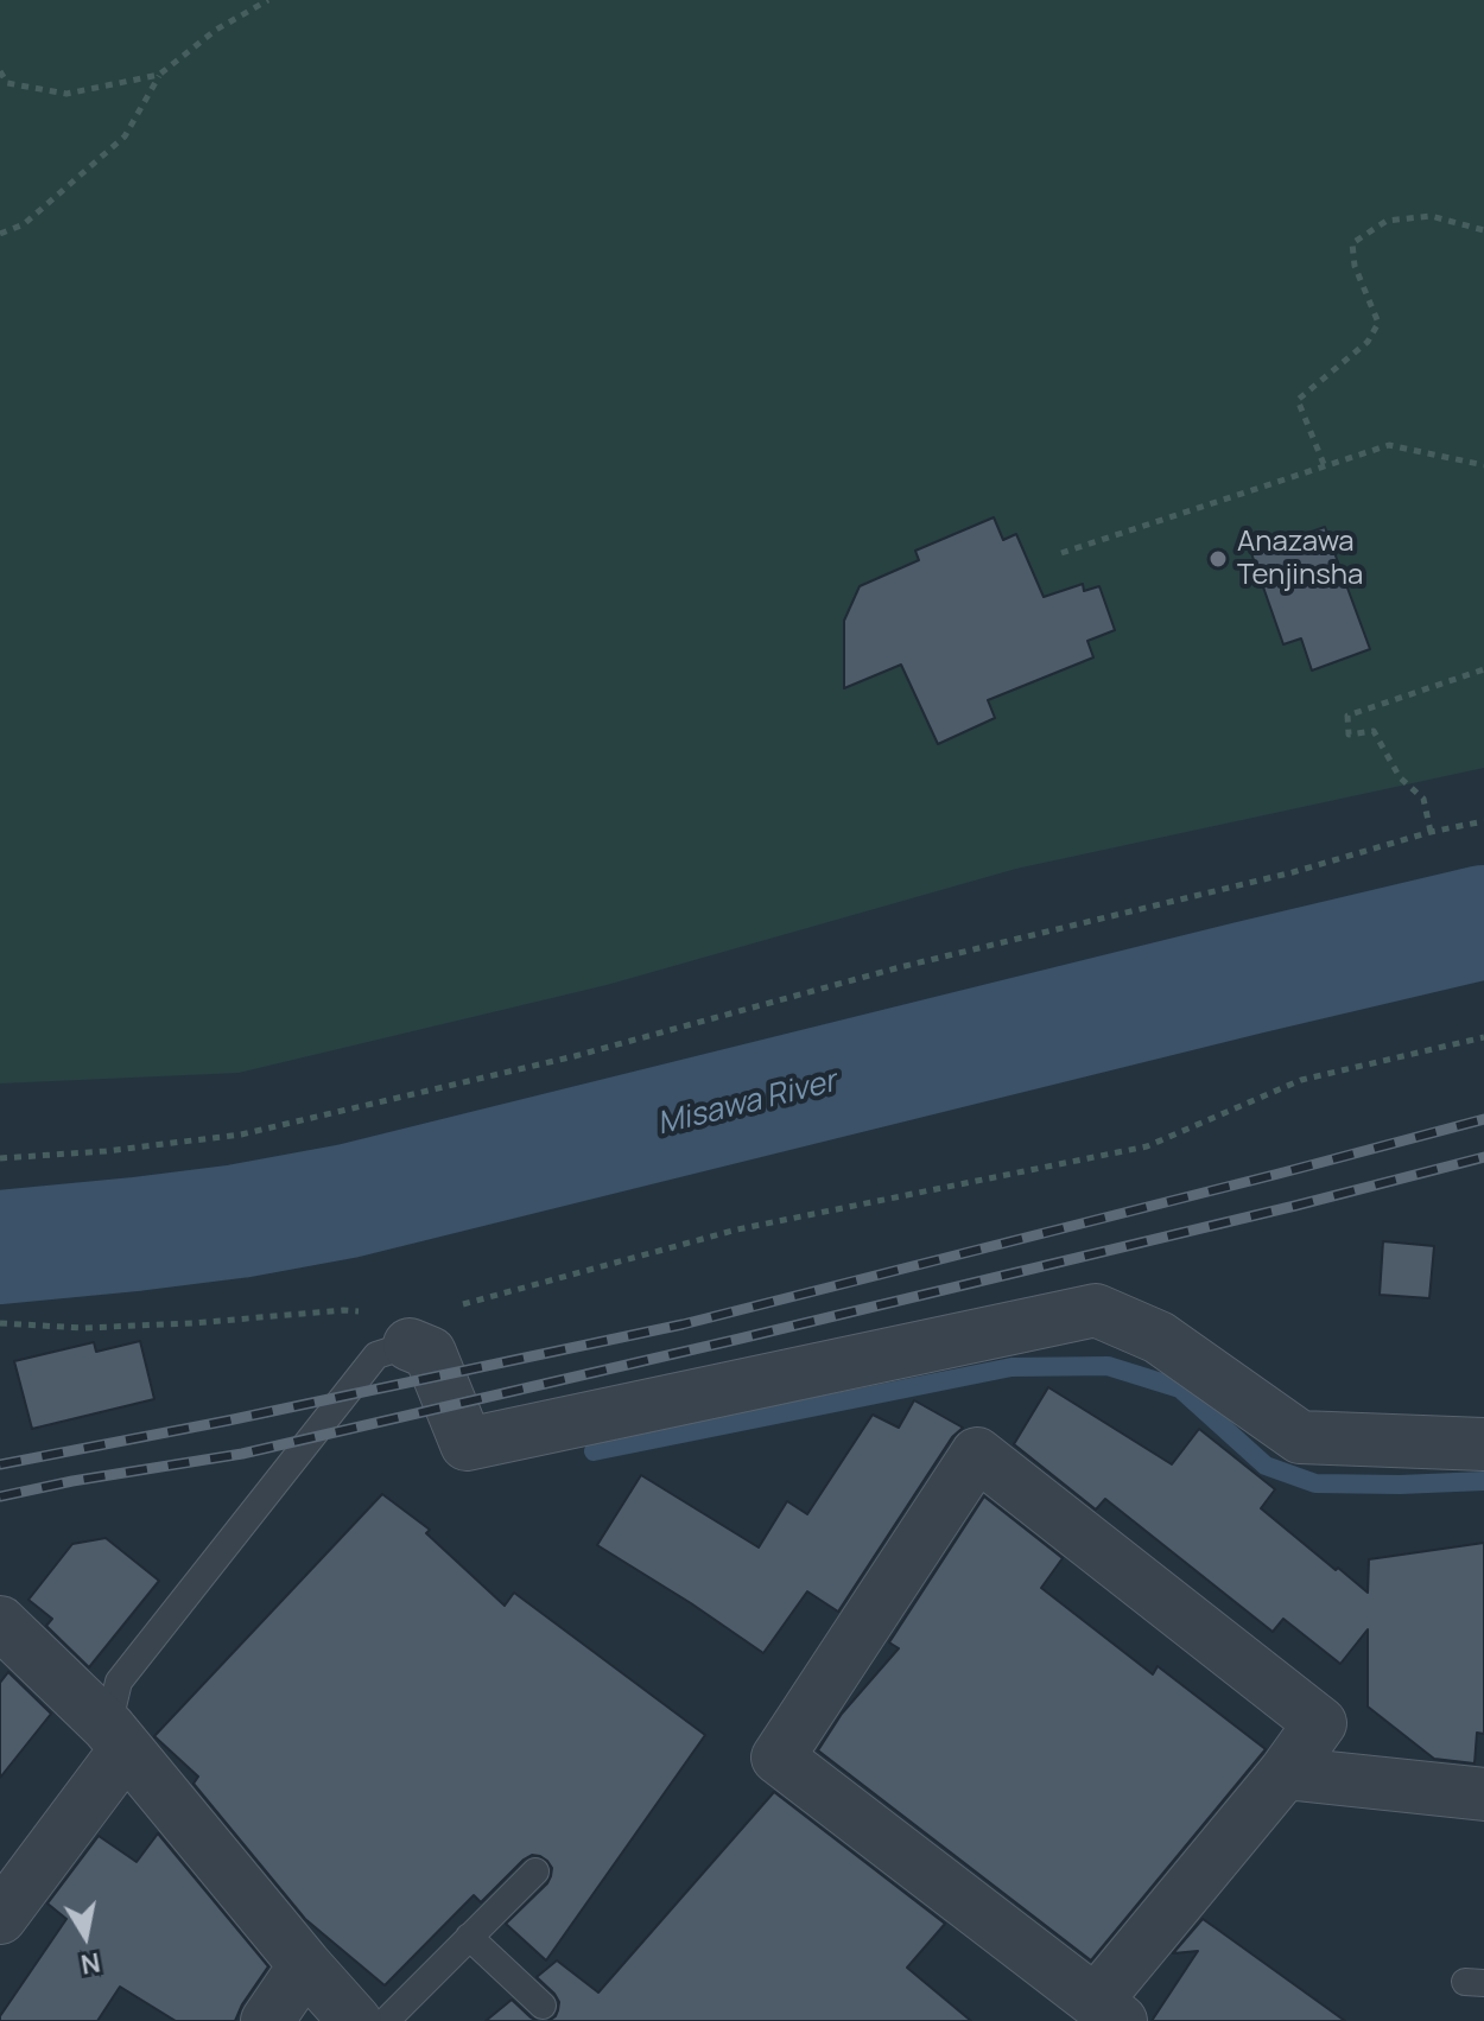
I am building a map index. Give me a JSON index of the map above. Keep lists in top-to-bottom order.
{
  "water": ["Misawa River"],
  "places": ["Anazawa Tenjinsha"],
  "north": "bottom"
}
